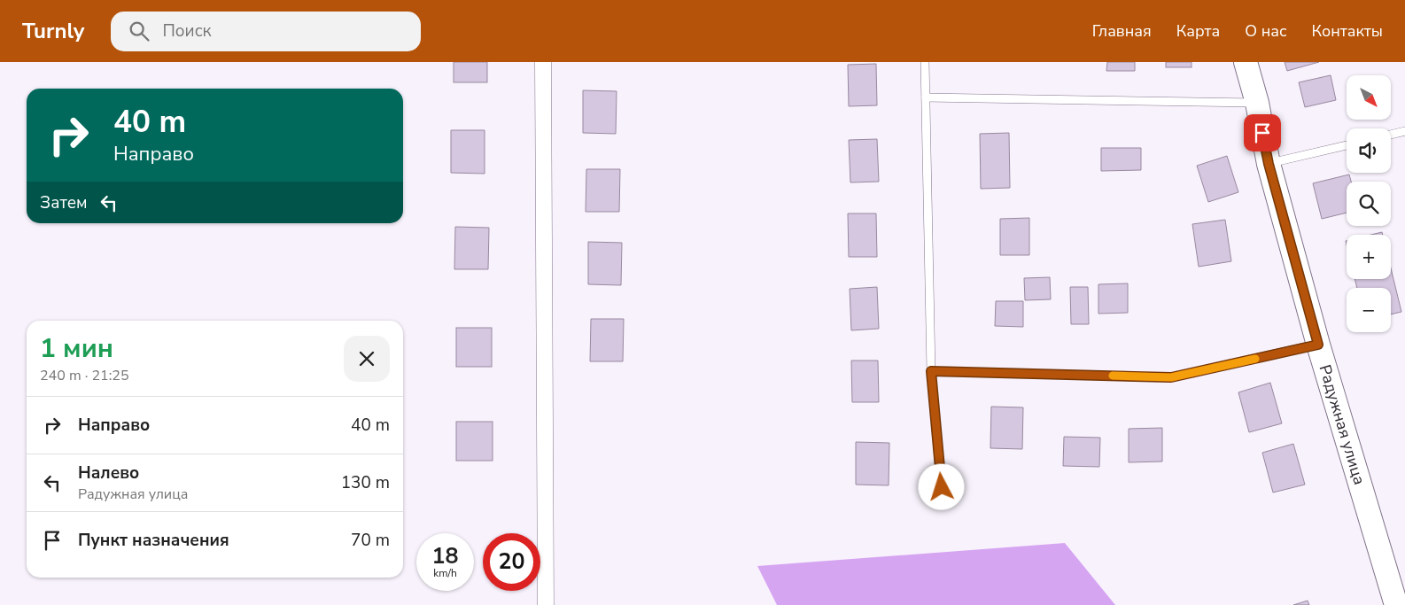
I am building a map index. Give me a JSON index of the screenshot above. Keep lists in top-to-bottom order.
{
  "streets": {
    "street": ["Радужная улица"]
  },
  "north": "bottom right",
  "page": {
    "header": "Turnly",
    "search": "Поиск",
    "nav": [
      "Главная",
      "Карта",
      "О нас",
      "Контакты"
    ],
    "map_buttons": ["+", "−"],
    "turn": ["40 m", "Направо"],
    "then": "Затем",
    "heading": ["1 мин", "240 m · 21:25"],
    "list": [
      {
        "name": "Направо",
        "value": "40 m"
      },
      {
        "name": "Налево",
        "note": "Радужная улица",
        "value": "130 m"
      },
      {
        "name": "Пункт назначения",
        "value": "70 m"
      }
    ],
    "speed": "18 km/h",
    "limit": "20"
  }
}
